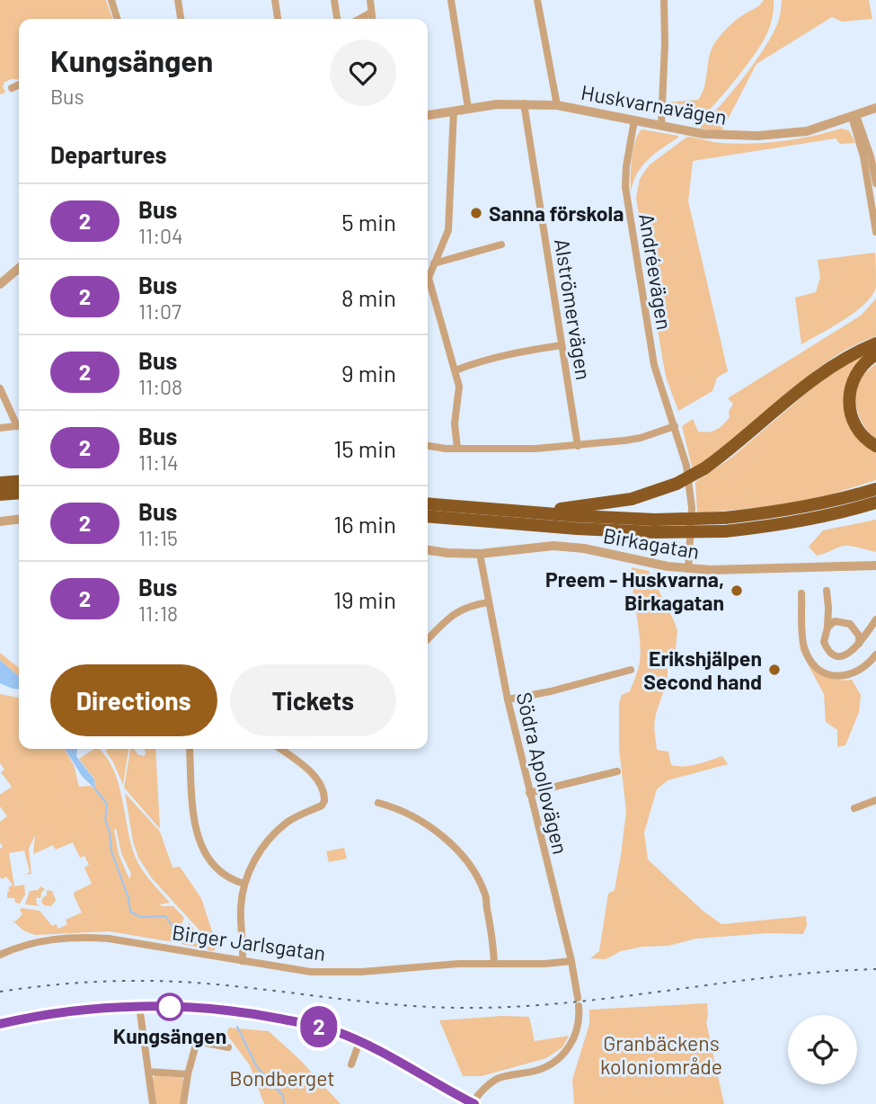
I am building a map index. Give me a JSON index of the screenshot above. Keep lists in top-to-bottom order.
{
  "streets": {
    "street": [
      "Huskvarnavägen",
      "Andréevägen",
      "Alströmervägen",
      "Birkagatan",
      "Södra Apollovägen",
      "Birger Jarlsgatan"
    ]
  },
  "crossings": [
    ["Huskvarnavägen", "Andréevägen"],
    ["Huskvarnavägen", "Alströmervägen"],
    ["Andréevägen", "Birkagatan"],
    ["Birkagatan", "Södra Apollovägen"],
    ["Södra Apollovägen", "Birger Jarlsgatan"]
  ],
  "parks": ["Granbäckens koloniområde", "Bondberget"],
  "places": [
    "Sanna förskola",
    "Preem - Huskvarna, Birkagatan",
    "Erikshjälpen Second hand",
    "Kungsängen"
  ],
  "lines": ["bus line 2"],
  "page": {
    "on_map": "2",
    "heading": [
      ["Kungsängen", "Bus"],
      "Departures"
    ],
    "list": [
      {
        "mark": "2",
        "name": "Bus",
        "note": "11:04",
        "value": "5 min"
      },
      {
        "mark": "2",
        "name": "Bus",
        "note": "11:07",
        "value": "8 min"
      },
      {
        "mark": "2",
        "name": "Bus",
        "note": "11:08",
        "value": "9 min"
      },
      {
        "mark": "2",
        "name": "Bus",
        "note": "11:14",
        "value": "15 min"
      },
      {
        "mark": "2",
        "name": "Bus",
        "note": "11:15",
        "value": "16 min"
      },
      {
        "mark": "2",
        "name": "Bus",
        "note": "11:18",
        "value": "19 min"
      }
    ],
    "buttons": ["Directions", "Tickets"]
  }
}
